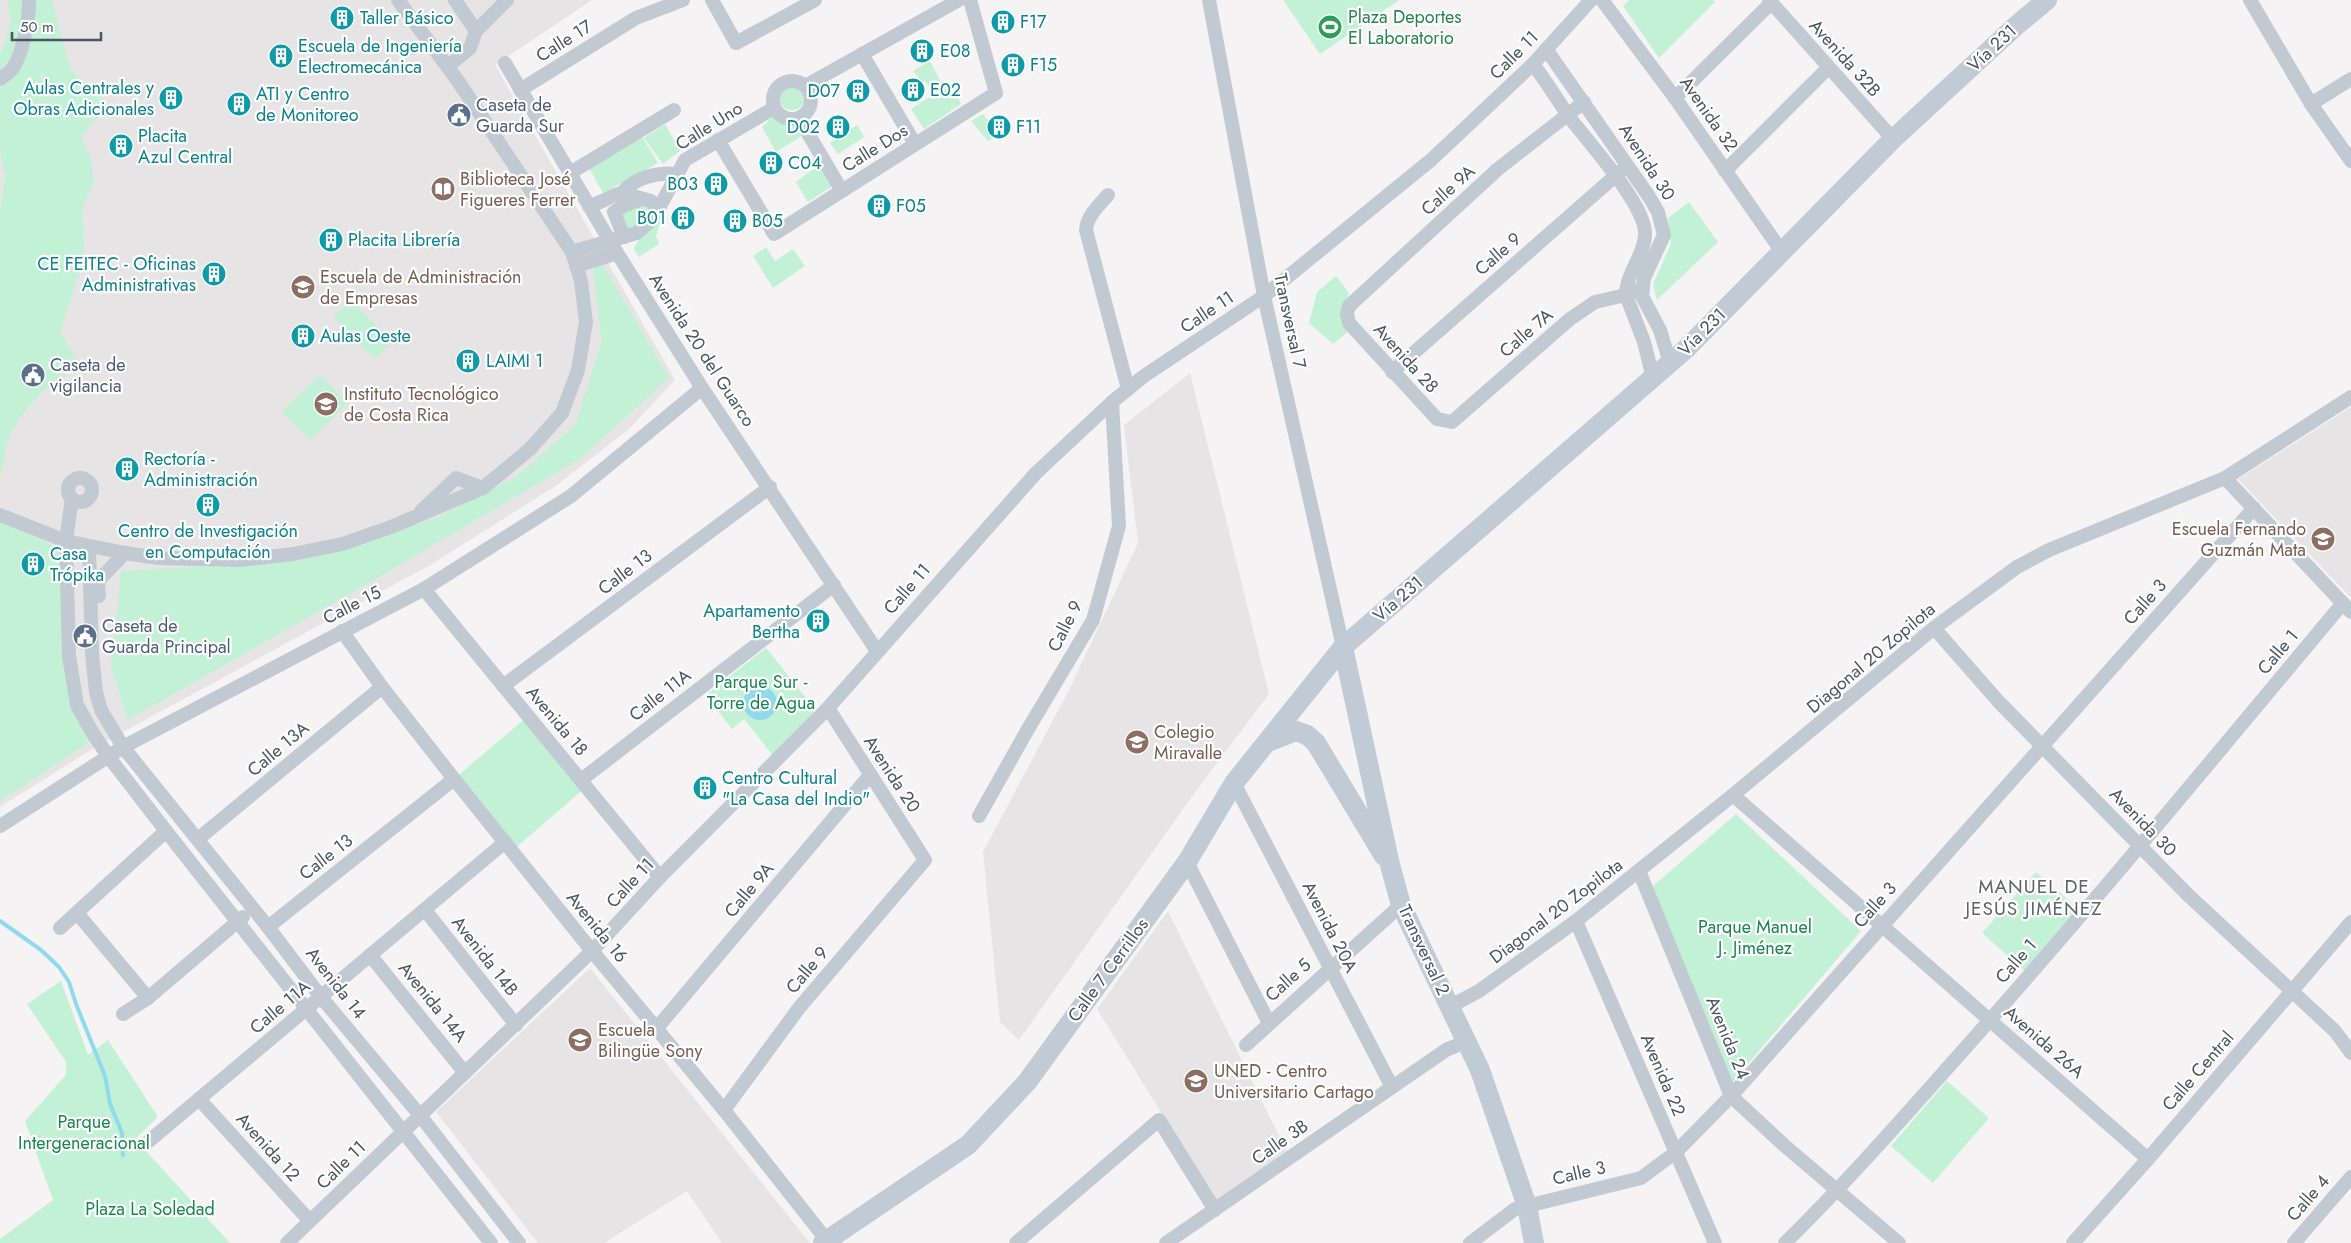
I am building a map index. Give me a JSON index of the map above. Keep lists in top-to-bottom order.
{
  "streets": {
    "main road": ["Vía 231", "Transversal 2", "Calle 7 Cerrillos"],
    "street": [
      "Calle 17",
      "Calle 11",
      "Avenida 32B",
      "Avenida 32",
      "Calle Uno",
      "Calle Dos",
      "Avenida 30",
      "Calle 9A",
      "Calle 9",
      "Transversal 7",
      "Calle 7A",
      "Avenida 20 del Guarco",
      "Avenida 28",
      "Calle 13",
      "Calle 3",
      "Calle 15",
      "Calle 1",
      "Diagonal 20 Zopilota",
      "Calle 11A",
      "Avenida 18",
      "Calle 13A",
      "Avenida 20",
      "Avenida 16",
      "Avenida 20A",
      "Avenida 14B",
      "Calle 5",
      "Avenida 14",
      "Avenida 14A",
      "Avenida 24",
      "Avenida 26A",
      "Calle Central",
      "Avenida 22",
      "Calle 3B",
      "Avenida 12",
      "Calle 4"
    ]
  },
  "crossings": [
    ["Calle 17", "Avenida 20 del Guarco"],
    ["Vía 231", "Avenida 32B"],
    ["Vía 231", "Avenida 32"],
    ["Vía 231", "Transversal 7"],
    ["Vía 231", "Transversal 2"],
    ["Vía 231", "Calle 7 Cerrillos"],
    ["Calle 11", "Avenida 30"],
    ["Calle 11", "Calle 9"],
    ["Calle 11", "Transversal 7"],
    ["Calle 11", "Avenida 20 del Guarco"],
    ["Calle 11", "Avenida 18"],
    ["Calle 11", "Avenida 20"],
    ["Calle 11", "Avenida 16"],
    ["Calle 11", "Avenida 14B"],
    ["Calle 11", "Avenida 14"],
    ["Calle 11", "Avenida 14A"],
    ["Calle 11", "Avenida 12"],
    ["Calle Uno", "Calle Dos"],
    ["Calle Uno", "Avenida 20 del Guarco"],
    ["Avenida 30", "Calle 9A"],
    ["Avenida 30", "Calle 9"],
    ["Avenida 30", "Calle 7A"],
    ["Avenida 30", "Calle 3"],
    ["Avenida 30", "Calle 1"],
    ["Avenida 30", "Diagonal 20 Zopilota"],
    ["Avenida 30", "Calle Central"],
    ["Calle 9A", "Avenida 28"],
    ["Calle 9A", "Avenida 20"],
    ["Calle 9A", "Avenida 16"],
    ["Calle 9", "Avenida 28"],
    ["Calle 9", "Avenida 20"],
    ["Calle 9", "Avenida 16"],
    ["Transversal 7", "Transversal 2"],
    ["Transversal 7", "Calle 7 Cerrillos"],
    ["Calle 7A", "Avenida 28"],
    ["Avenida 20 del Guarco", "Calle 13"],
    ["Avenida 20 del Guarco", "Calle 15"],
    ["Avenida 20 del Guarco", "Calle 11A"],
    ["Calle 13", "Avenida 18"],
    ["Calle 13", "Avenida 16"],
    ["Calle 13", "Avenida 14"],
    ["Calle 3", "Transversal 2"],
    ["Calle 3", "Avenida 24"],
    ["Calle 3", "Avenida 26A"],
    ["Calle 3", "Avenida 22"],
    ["Calle 15", "Avenida 18"],
    ["Calle 15", "Avenida 16"],
    ["Calle 15", "Avenida 14"],
    ["Calle 1", "Avenida 24"],
    ["Calle 1", "Avenida 26A"],
    ["Diagonal 20 Zopilota", "Transversal 2"],
    ["Diagonal 20 Zopilota", "Avenida 24"],
    ["Diagonal 20 Zopilota", "Avenida 26A"],
    ["Diagonal 20 Zopilota", "Avenida 22"],
    ["Calle 11A", "Avenida 18"],
    ["Calle 11A", "Avenida 16"],
    ["Calle 11A", "Avenida 14B"],
    ["Calle 11A", "Avenida 14"],
    ["Calle 11A", "Avenida 14A"],
    ["Calle 11A", "Avenida 12"],
    ["Calle 13A", "Avenida 16"],
    ["Calle 13A", "Avenida 14"],
    ["Avenida 16", "Calle 7 Cerrillos"],
    ["Avenida 20A", "Calle 7 Cerrillos"],
    ["Avenida 20A", "Calle 5"],
    ["Avenida 20A", "Calle 3B"],
    ["Transversal 2", "Calle 7 Cerrillos"],
    ["Transversal 2", "Calle 5"],
    ["Transversal 2", "Calle 3B"],
    ["Avenida 26A", "Calle Central"]
  ],
  "districts": ["MANUEL DE JESÚS JIMÉNEZ"],
  "parks": [
    "Parque Sur - Torre de Agua",
    "Parque Manuel J. Jiménez",
    "Parque Intergeneracional",
    "Plaza La Soledad"
  ],
  "places": {
    "building": [
      "Taller Básico",
      "F17",
      "E08",
      "Escuela de Ingeniería Electromecánica",
      "F15",
      "E02",
      "D07",
      "Aulas Centrales y Obras Adicionales",
      "ATI y Centro de Monitoreo",
      "D02",
      "F11",
      "Placita Azul Central",
      "C04",
      "B03",
      "F05",
      "B01",
      "B05",
      "Placita Librería",
      "CE FEITEC - Oficinas Administrativas",
      "Aulas Oeste",
      "LAIMI 1",
      "Rectoría - Administración",
      "Centro de Investigación en Computación",
      "Casa Trópika",
      "Apartamento Bertha",
      "Centro Cultural \"La Casa del Indio\""
    ],
    "sports": ["Plaza Deportes El Laboratorio"],
    "public building": ["Caseta de Guarda Sur", "Caseta de vigilancia", "Caseta de Guarda Principal"],
    "library": ["Biblioteca José Figueres Ferrer"],
    "school or university": [
      "Escuela de Administración de Empresas",
      "Instituto Tecnológico de Costa Rica",
      "Escuela Fernando Guzmán Mata",
      "Colegio Miravalle",
      "Escuela Bilingüe Sony",
      "UNED - Centro Universitario Cartago"
    ]
  },
  "scale_bar": "50 m"
}
